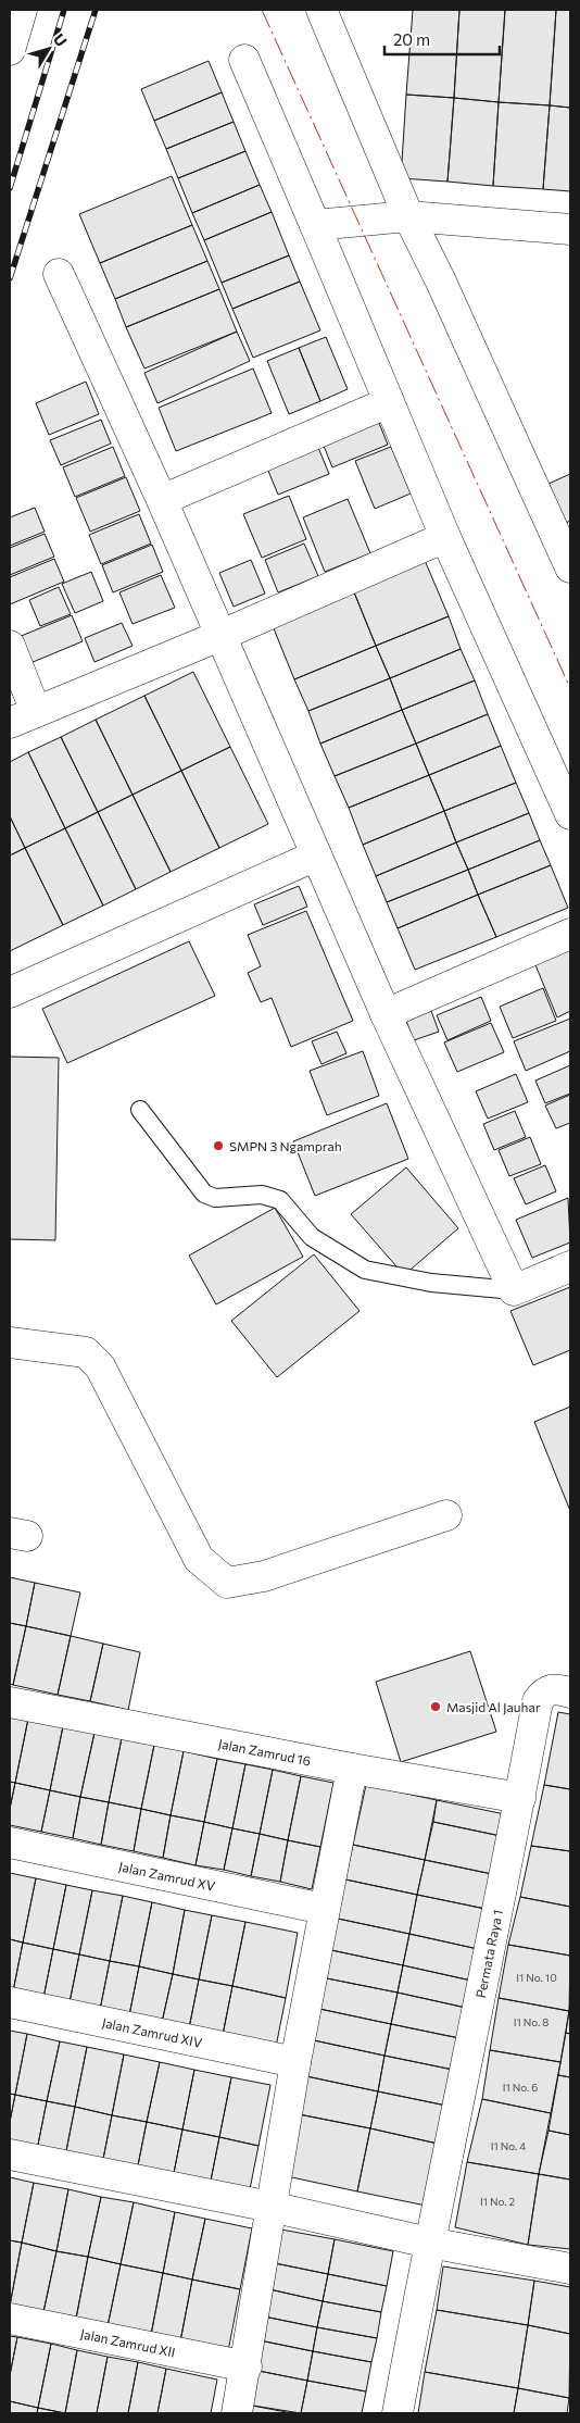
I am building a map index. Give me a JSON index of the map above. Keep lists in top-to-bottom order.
{
  "streets": {
    "street": [
      "Jalan Zamrud 16",
      "Jalan Zamrud XV",
      "Permata Raya 1",
      "Jalan Zamrud XIV",
      "Jalan Zamrud XII"
    ]
  },
  "crossings": [
    ["Jalan Zamrud 16", "Permata Raya 1"]
  ],
  "places": ["SMPN 3 Ngamprah", "Masjid Al Jauhar"],
  "house_numbers": [
    "I1 No. 10",
    "I1 No. 8",
    "I1 No. 6",
    "I1 No. 4",
    "I1 No. 2"
  ],
  "scale_bar": "20 m",
  "north": "top right"
}
